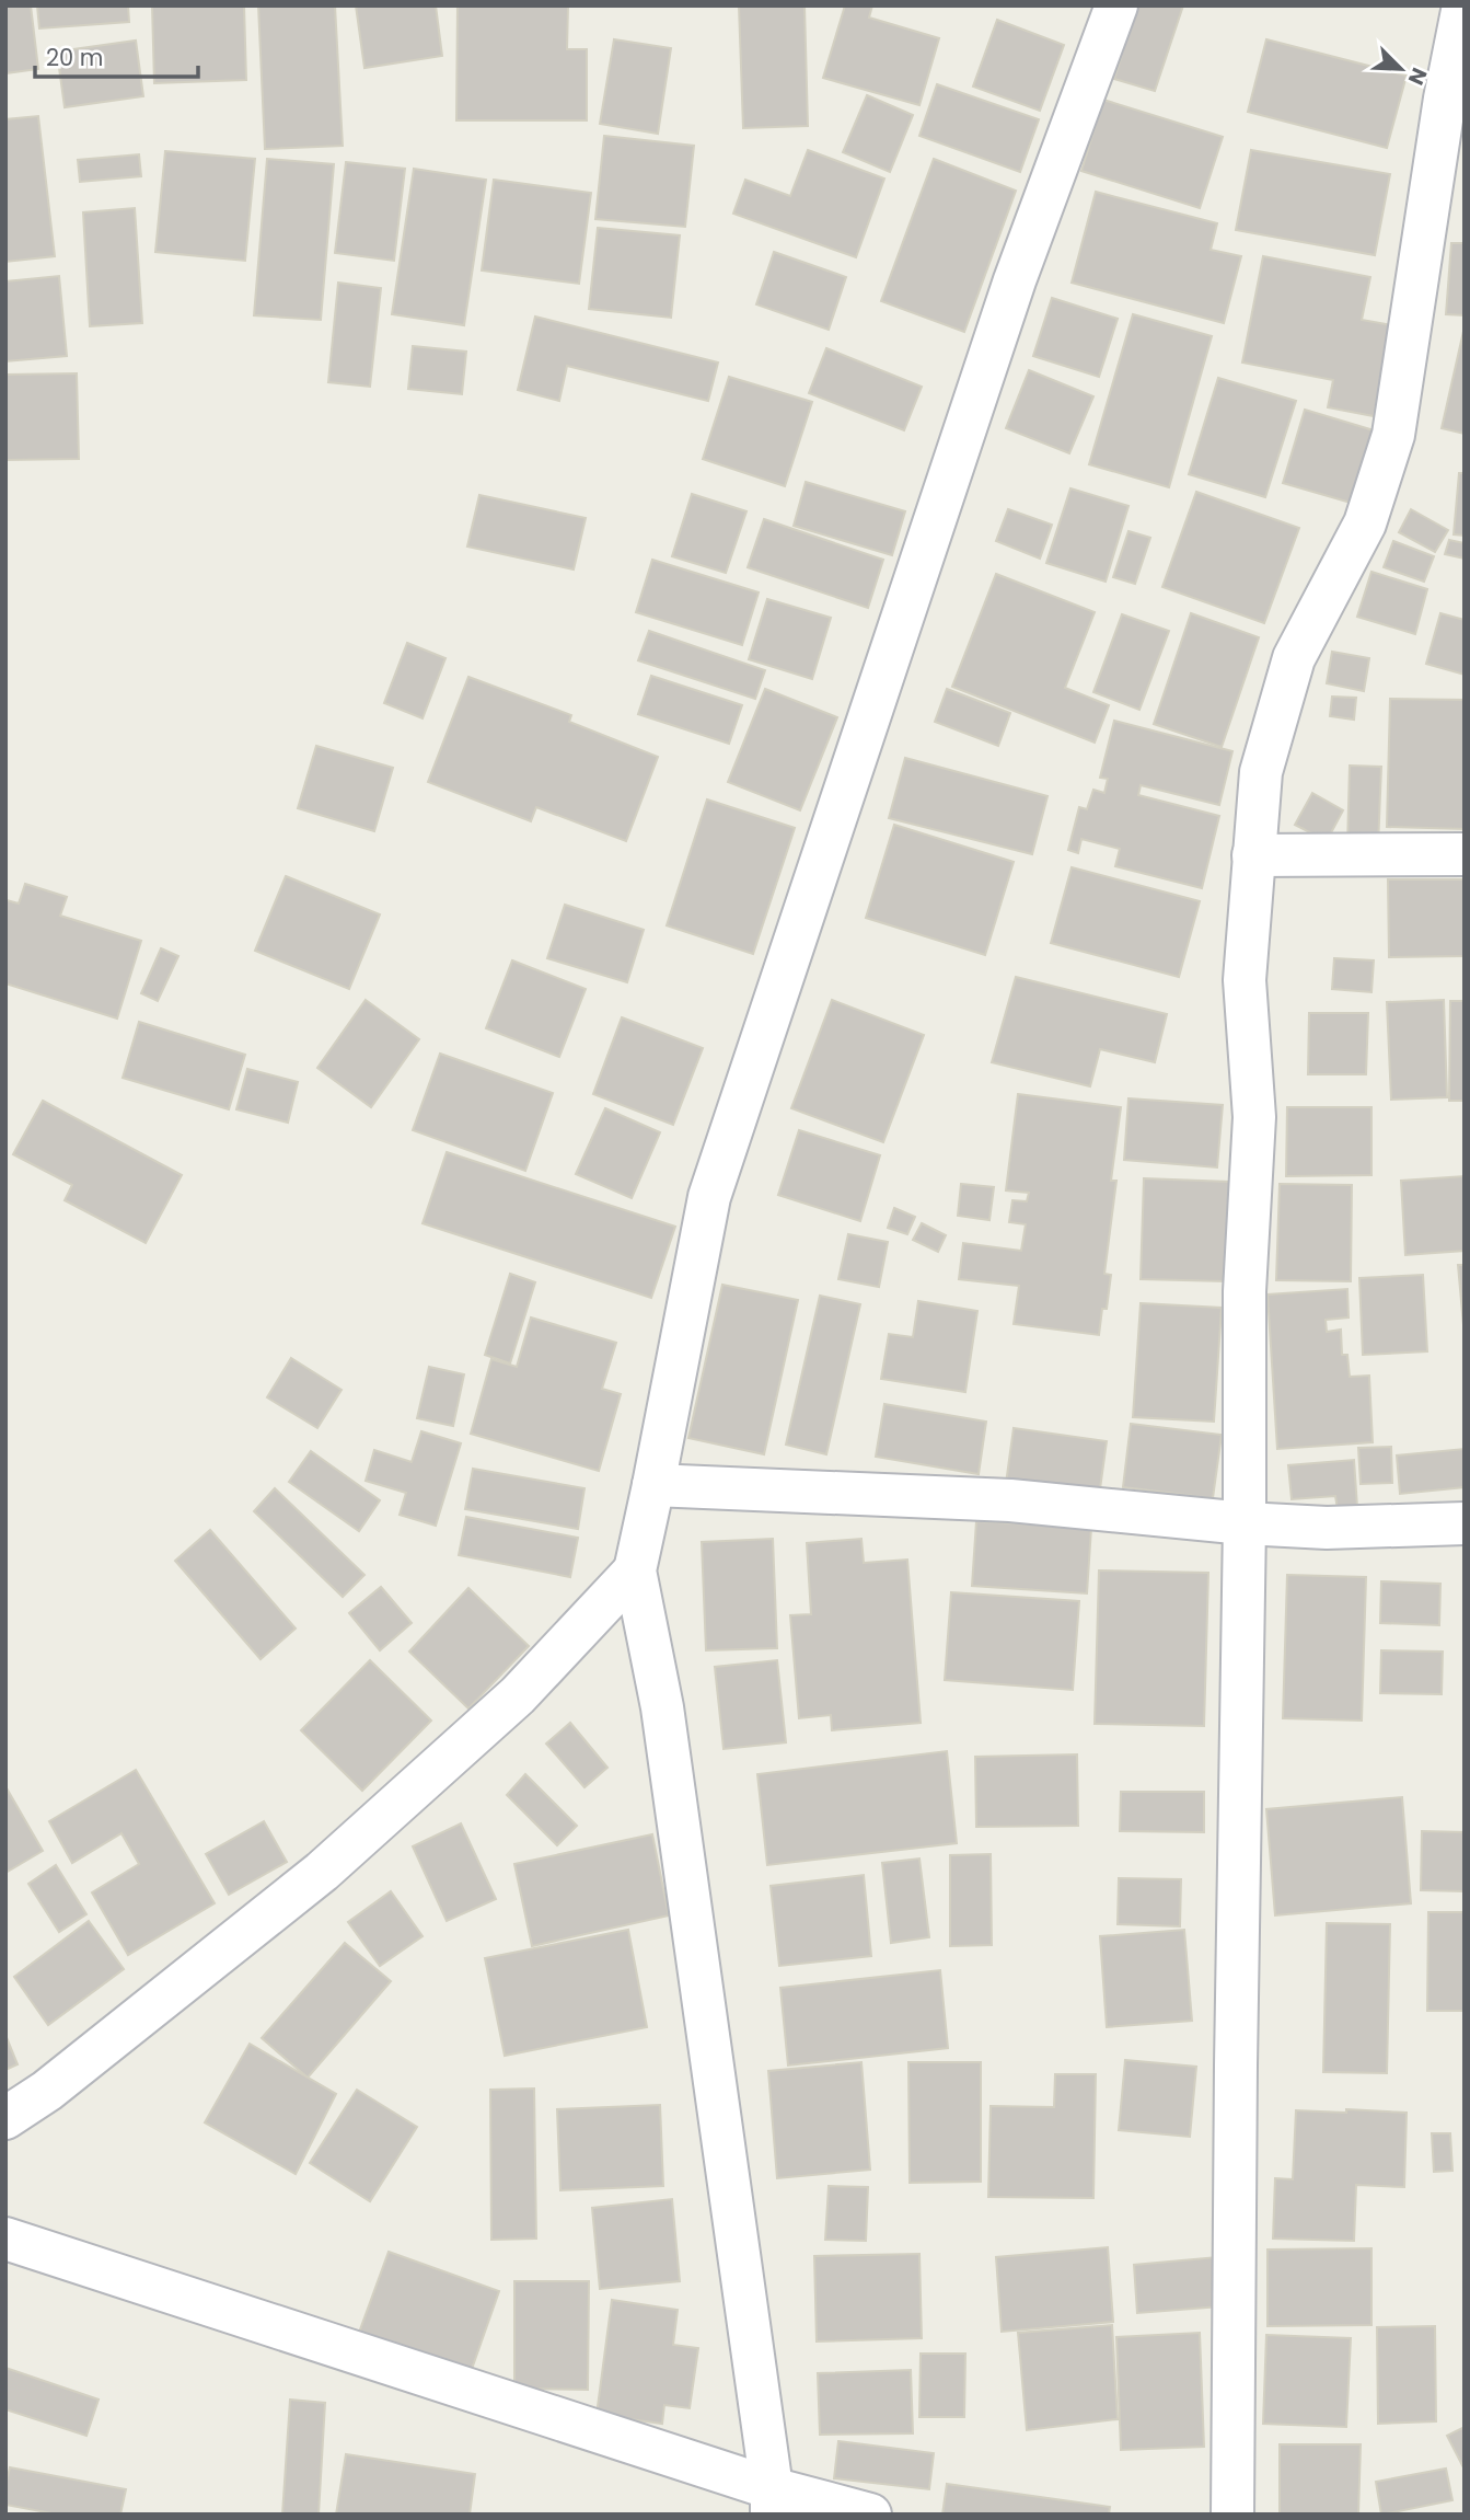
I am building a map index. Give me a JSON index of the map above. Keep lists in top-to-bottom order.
{
  "scale_bar": "20 m",
  "north": "bottom right"
}
